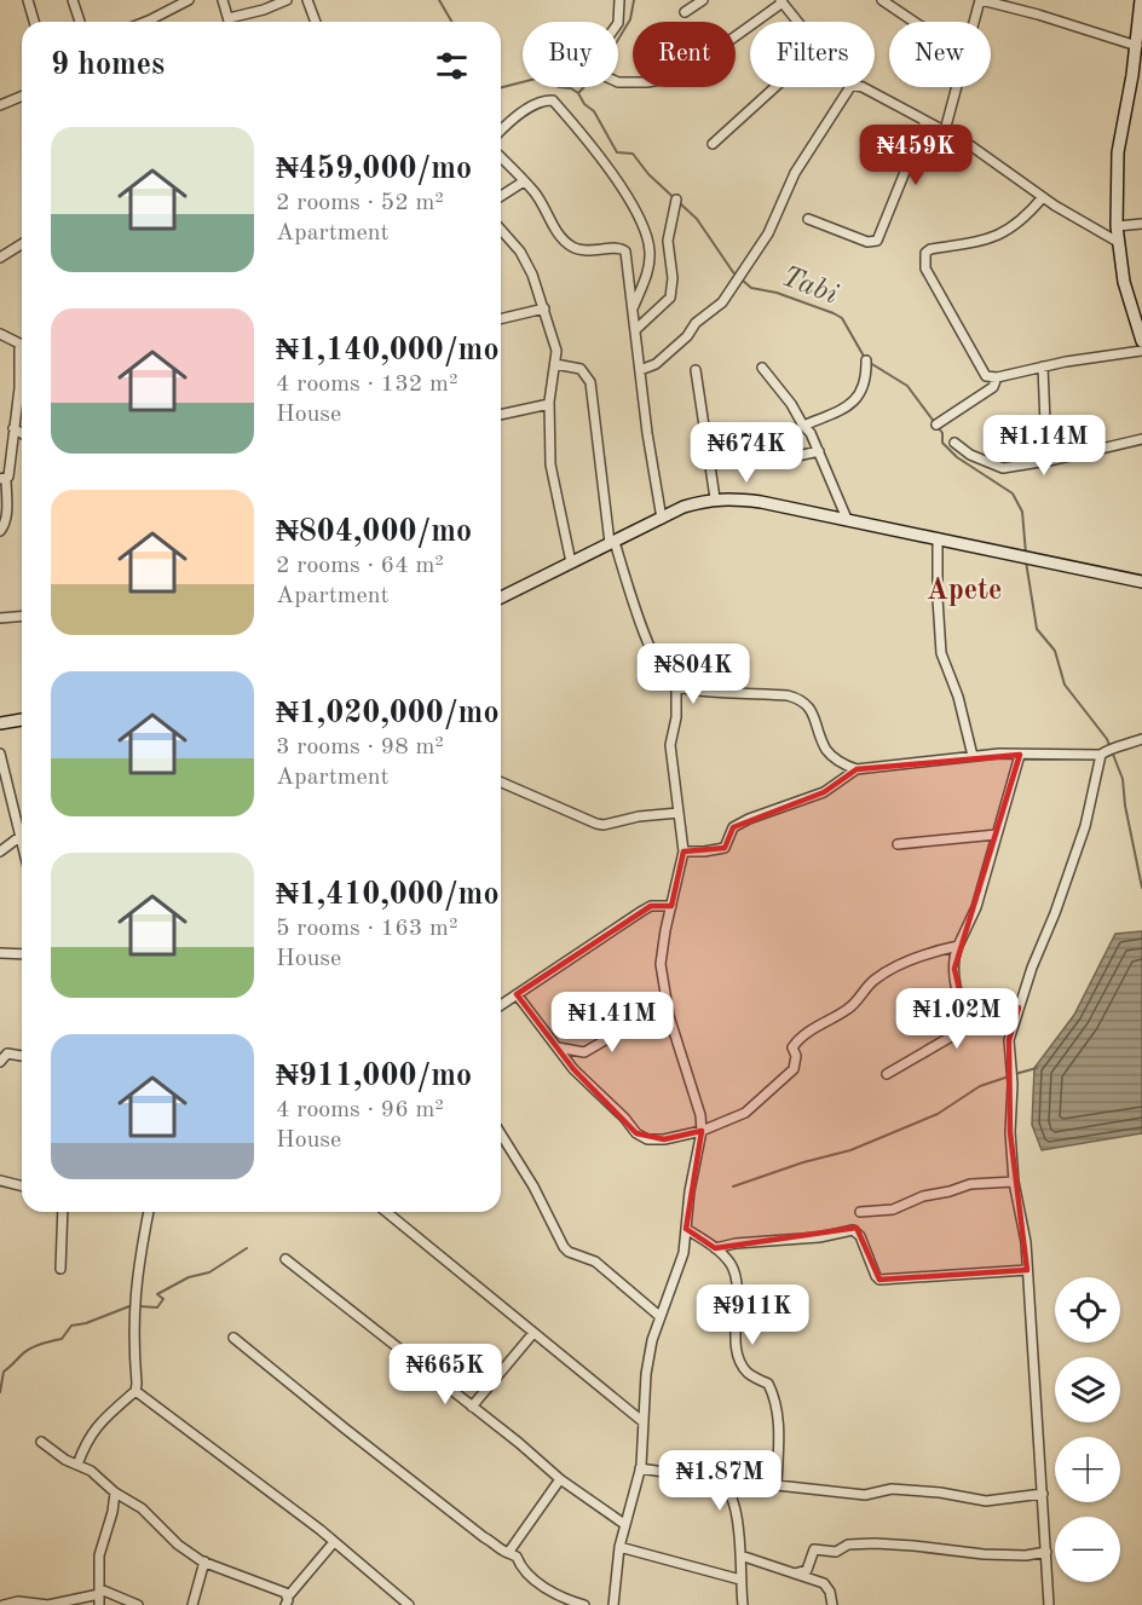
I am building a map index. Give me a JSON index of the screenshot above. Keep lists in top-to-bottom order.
{
  "districts": ["Apete"],
  "water": ["Tabi"],
  "page": {
    "chip": [
      "Buy",
      "Rent",
      "Filters",
      "New"
    ],
    "heading": "9 homes",
    "list": [
      {
        "name": "₦459,000/mo",
        "note": "2 rooms · 52 m² · Apartment"
      },
      {
        "name": "₦1,140,000/mo",
        "note": "4 rooms · 132 m² · House"
      },
      {
        "name": "₦804,000/mo",
        "note": "2 rooms · 64 m² · Apartment"
      },
      {
        "name": "₦1,020,000/mo",
        "note": "3 rooms · 98 m² · Apartment"
      },
      {
        "name": "₦1,410,000/mo",
        "note": "5 rooms · 163 m² · House"
      },
      {
        "name": "₦911,000/mo",
        "note": "4 rooms · 96 m² · House"
      }
    ],
    "price": [
      "₦459K",
      "₦1.14M",
      "₦674K",
      "₦804K",
      "₦1.02M",
      "₦1.41M",
      "₦911K",
      "₦665K",
      "₦1.87M"
    ],
    "map_buttons": ["+", "−"]
  }
}
